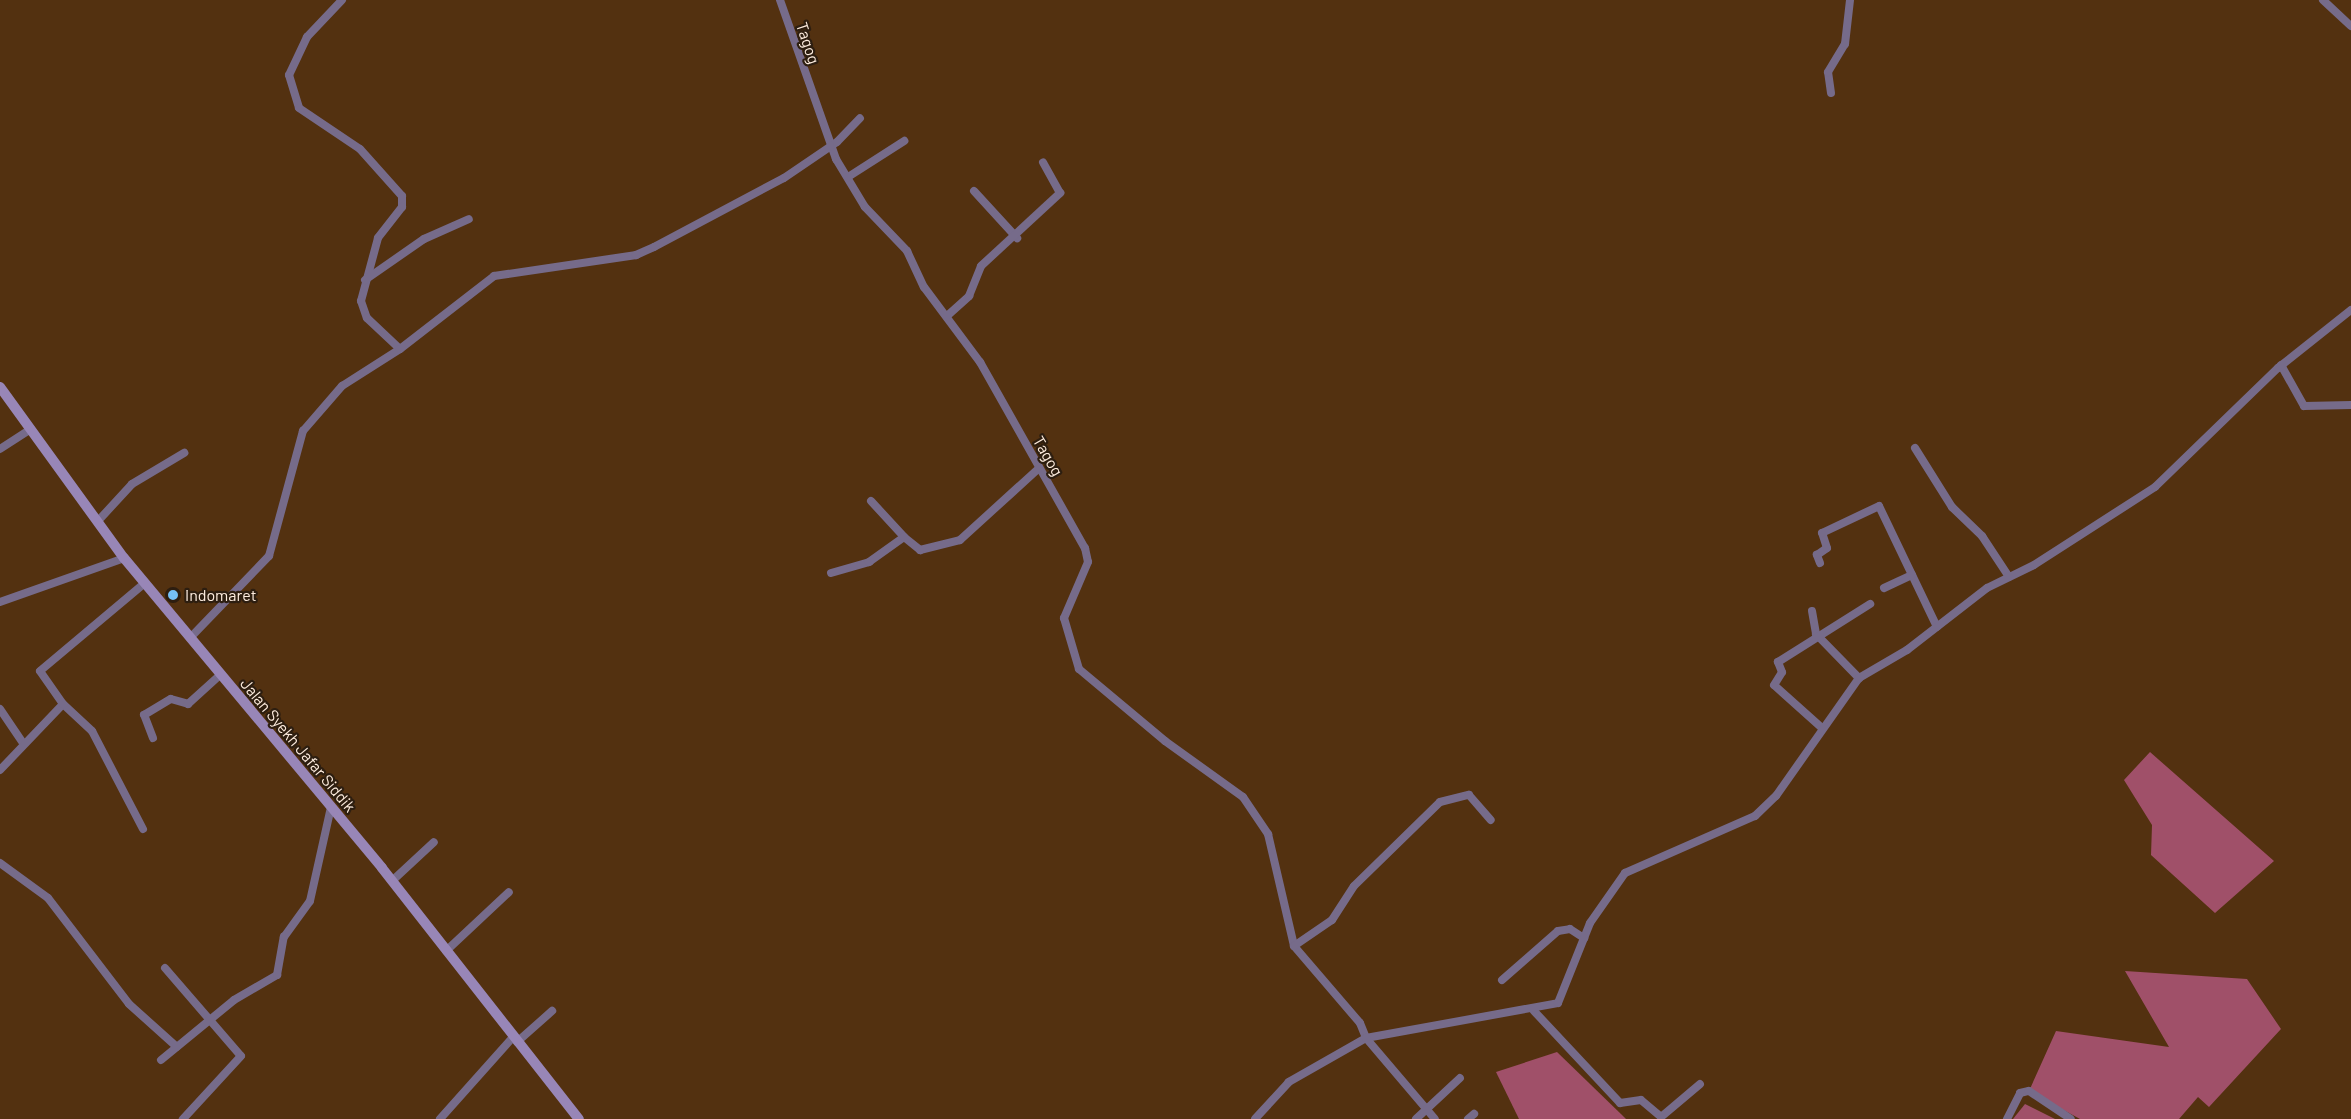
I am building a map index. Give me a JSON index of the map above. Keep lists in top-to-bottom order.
{
  "streets": {
    "main road": ["Jalan Syekh Jafar Siddik"],
    "street": ["Tagog"]
  },
  "places": ["Indomaret"]
}
